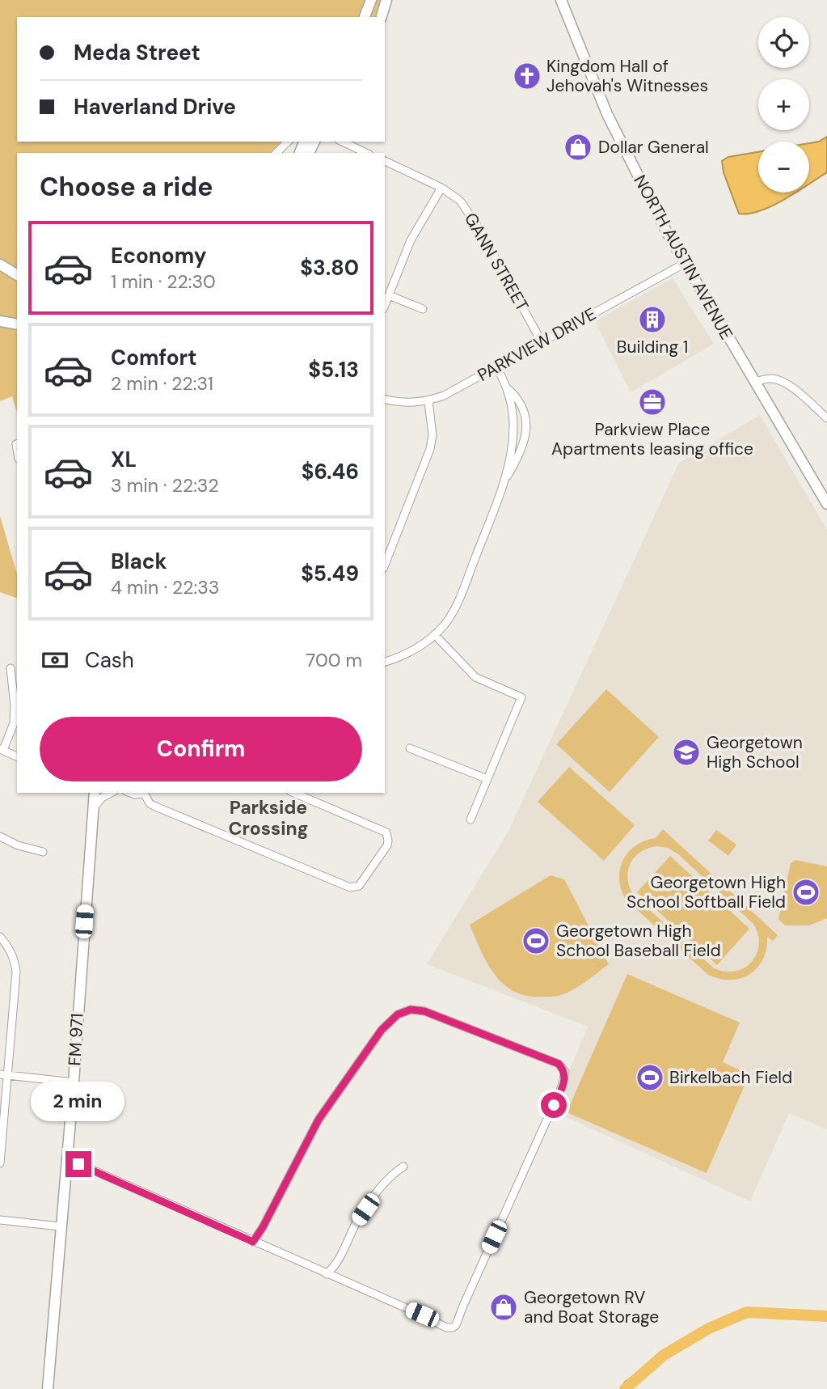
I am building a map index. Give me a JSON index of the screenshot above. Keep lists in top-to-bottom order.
{
  "streets": {
    "main road": ["NORTH AUSTIN AVENUE", "FM 971"],
    "street": ["GANN STREET", "PARKVIEW DRIVE"]
  },
  "crossings": [
    ["NORTH AUSTIN AVENUE", "PARKVIEW DRIVE"],
    ["GANN STREET", "PARKVIEW DRIVE"]
  ],
  "districts": ["Parkside Crossing"],
  "places": {
    "church": ["Kingdom Hall of Jehovah's Witnesses"],
    "shop": ["Dollar General", "Georgetown RV and Boat Storage"],
    "building": ["Building 1"],
    "office": ["Parkview Place Apartments leasing office"],
    "school or university": ["Georgetown High School"],
    "sports": ["Georgetown High School Softball Field", "Georgetown High School Baseball Field", "Birkelbach Field"]
  },
  "page": {
    "map_buttons": ["+", "−"],
    "banner": ["Meda Street", "Haverland Drive"],
    "heading": "Choose a ride",
    "list": [
      {
        "name": "Economy",
        "note": "1 min · 22:30",
        "value": "$3.80"
      },
      {
        "name": "Comfort",
        "note": "2 min · 22:31",
        "value": "$5.13"
      },
      {
        "name": "XL",
        "note": "3 min · 22:32",
        "value": "$6.46"
      },
      {
        "name": "Black",
        "note": "4 min · 22:33",
        "value": "$5.49"
      }
    ],
    "pay": ["Cash", "700 m"],
    "buttons": "Confirm",
    "bubble": "2 min"
  }
}
